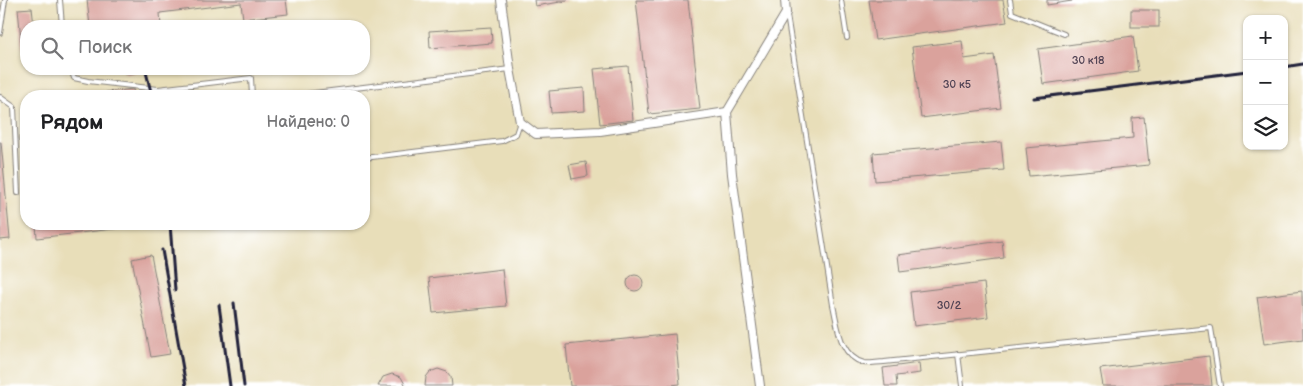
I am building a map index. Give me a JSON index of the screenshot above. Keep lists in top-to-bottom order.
{
  "house_numbers": ["30 к18", "30 к5", "30/2"],
  "page": {
    "map_buttons": ["+", "−"],
    "search": "Поиск",
    "heading": ["Рядом", "Найдено: 0"]
  }
}
